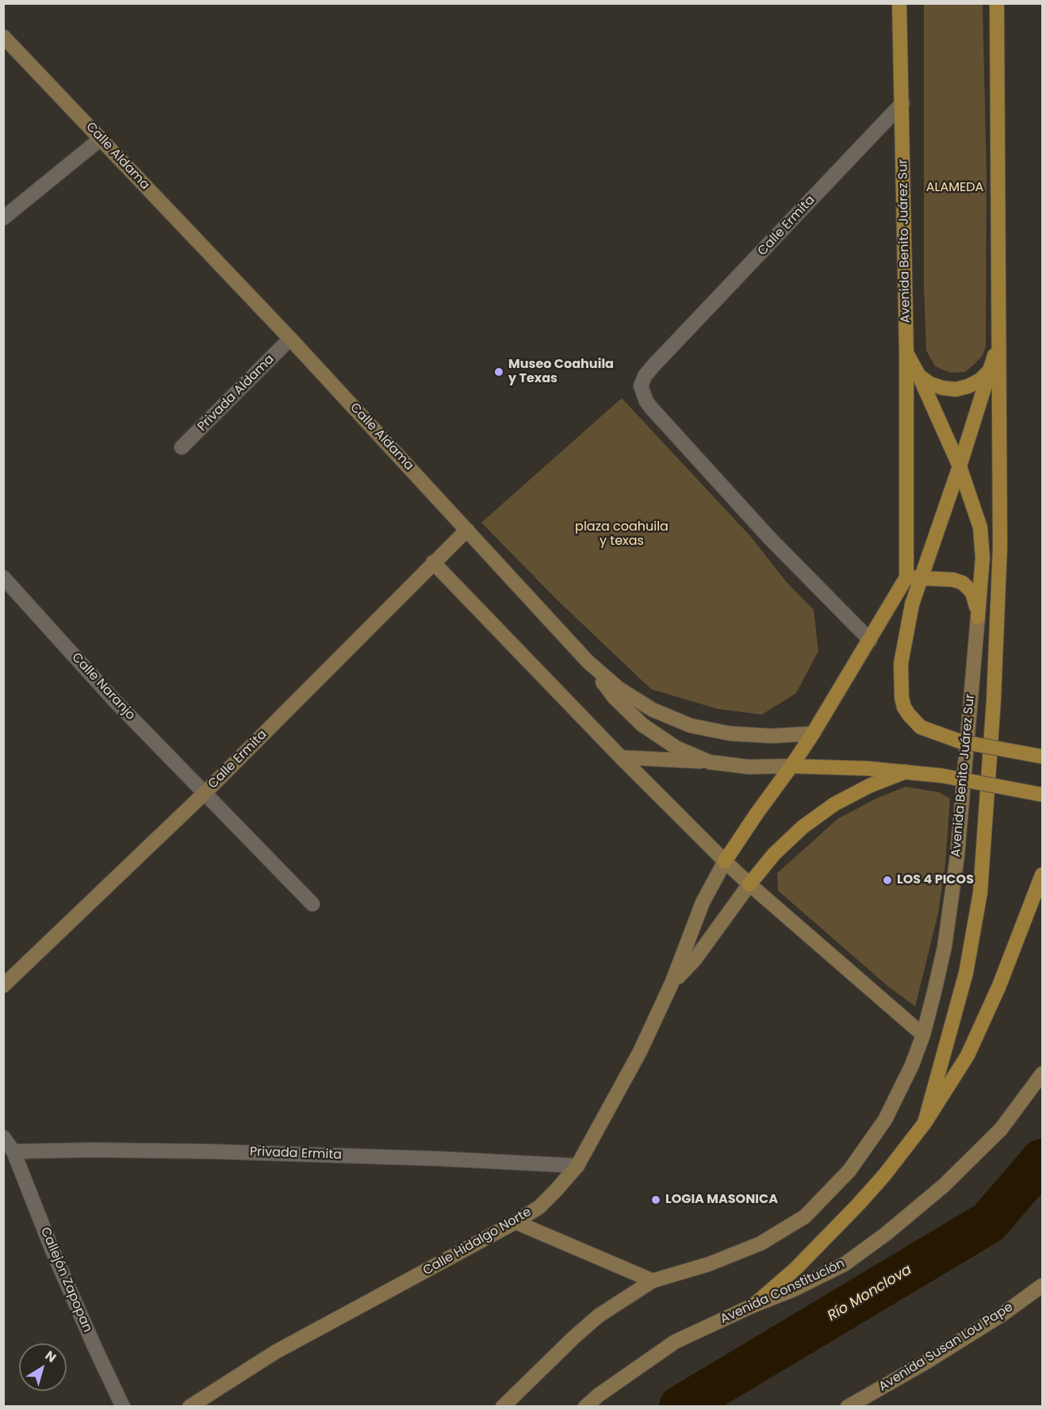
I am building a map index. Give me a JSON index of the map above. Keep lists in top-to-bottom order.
{
  "streets": {
    "main road": ["Avenida Benito Juárez Sur"],
    "street": [
      "Calle Aldama",
      "Calle Ermita",
      "Privada Aldama",
      "Calle Naranjo",
      "Privada Ermita",
      "Calle Hidalgo Norte",
      "Callejón Zapopan",
      "Avenida Constitución",
      "Avenida Susan Lou Pape"
    ]
  },
  "crossings": [
    ["Calle Aldama", "Calle Ermita"],
    ["Calle Aldama", "Privada Aldama"],
    ["Calle Ermita", "Avenida Benito Juárez Sur"],
    ["Calle Ermita", "Calle Naranjo"],
    ["Privada Ermita", "Calle Hidalgo Norte"],
    ["Privada Ermita", "Callejón Zapopan"]
  ],
  "water": ["Río Monclova"],
  "parks": ["ALAMEDA", "plaza coahuila y texas"],
  "places": ["Museo Coahuila y Texas", "LOS 4 PICOS", "LOGIA MASONICA"],
  "north": "top right"
}
